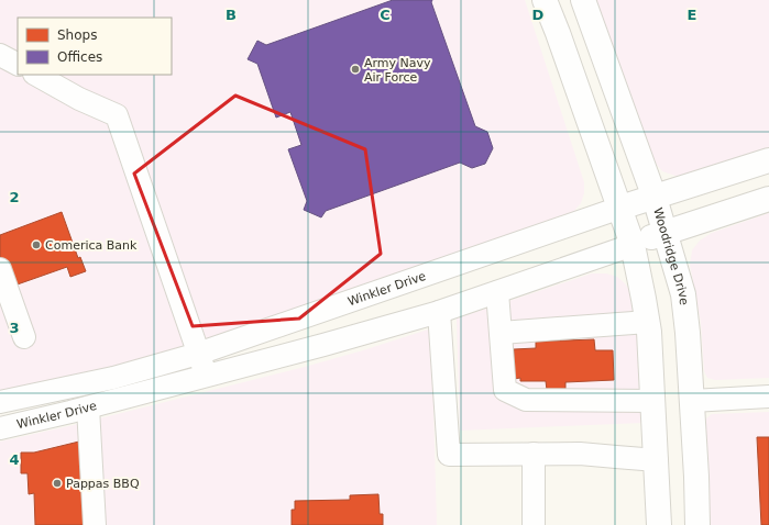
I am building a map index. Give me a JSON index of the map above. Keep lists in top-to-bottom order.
{
  "streets": {
    "main road": ["Woodridge Drive", "Winkler Drive"]
  },
  "crossings": [
    ["Woodridge Drive", "Winkler Drive"]
  ],
  "places": ["Army Navy Air Force", "Comerica Bank", "Pappas BBQ"],
  "legend": ["Shops", "Offices"],
  "grid": {
    "columns": [
      "B",
      "C",
      "D",
      "E"
    ],
    "rows": ["2", "3", "4"]
  }
}
